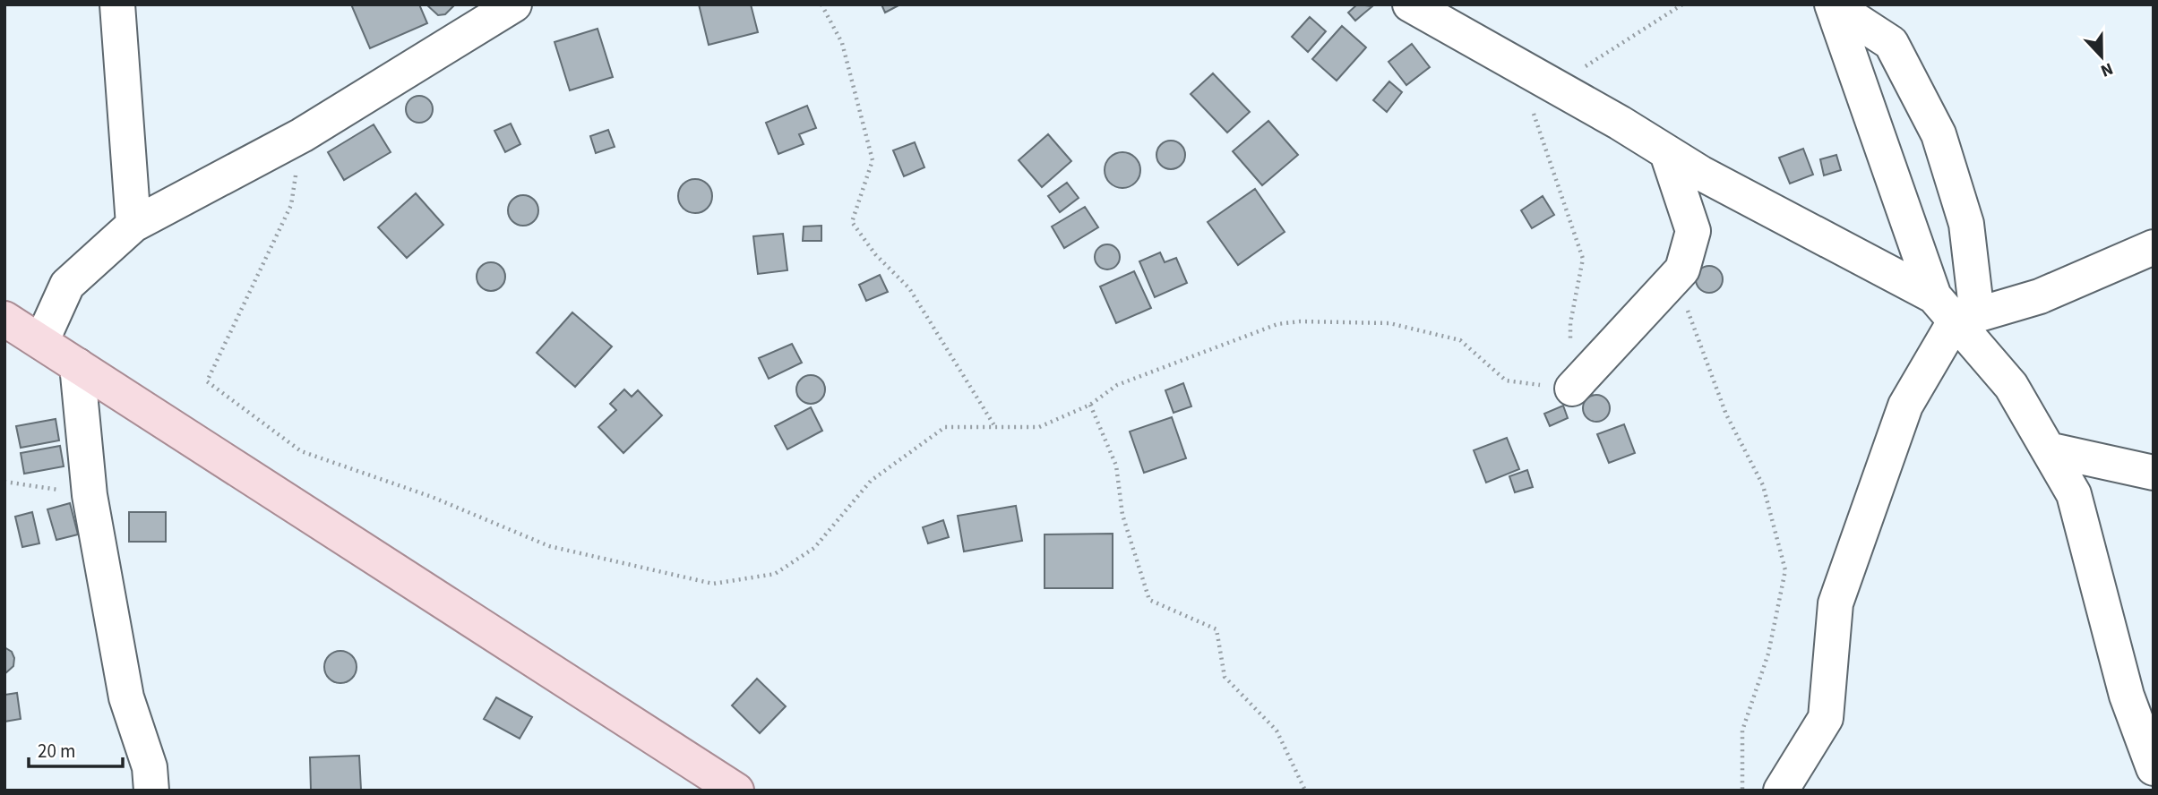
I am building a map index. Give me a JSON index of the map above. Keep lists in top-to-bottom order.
{
  "scale_bar": "20 m",
  "north": "bottom"
}
